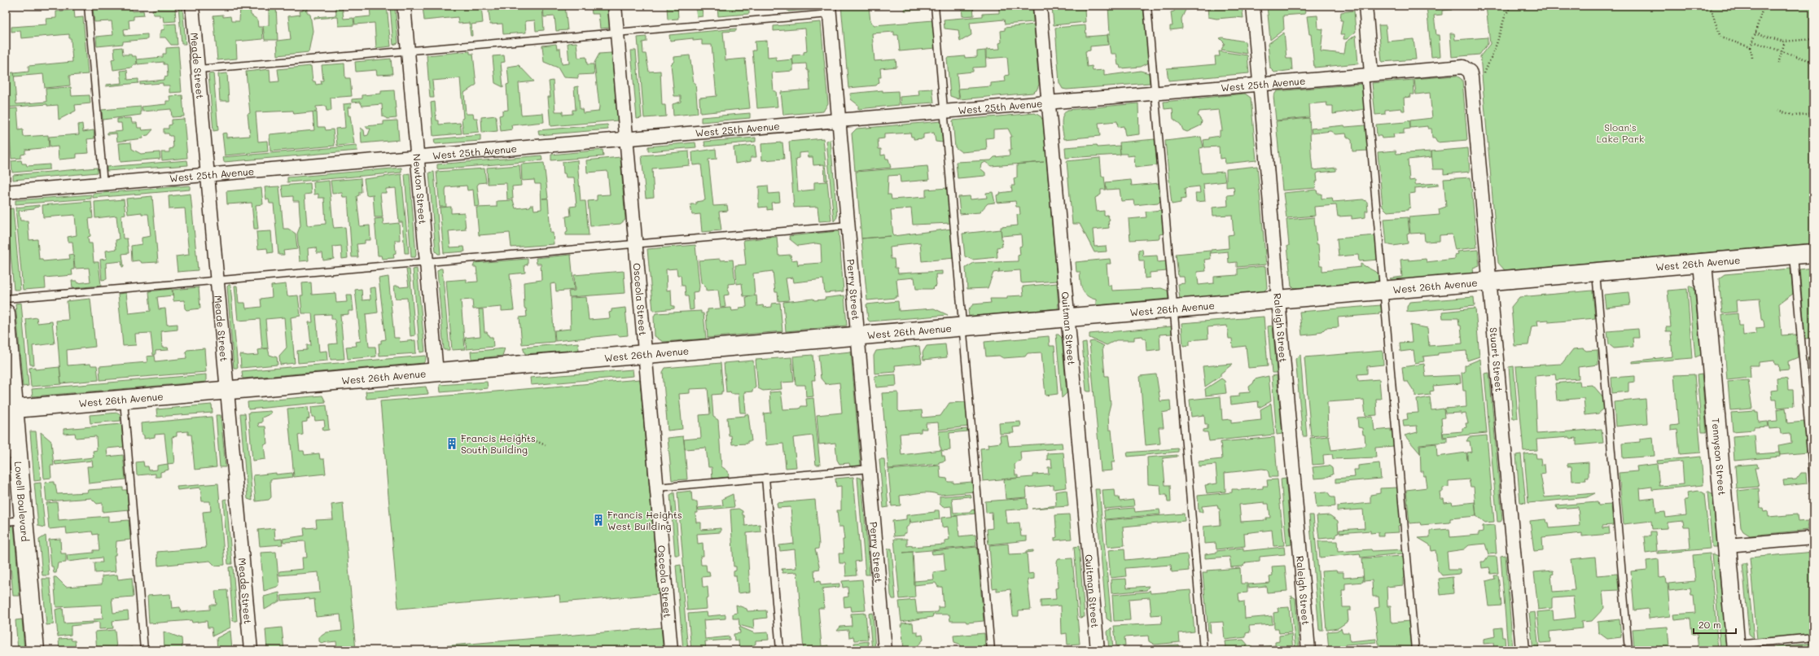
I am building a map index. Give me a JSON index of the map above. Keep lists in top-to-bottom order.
{
  "streets": {
    "street": [
      "Meade Street",
      "West 25th Avenue",
      "Newton Street",
      "West 26th Avenue",
      "Perry Street",
      "Osceola Street",
      "Quitman Street",
      "Raleigh Street",
      "Stuart Street",
      "Tennyson Street",
      "Lowell Boulevard"
    ]
  },
  "crossings": [
    ["Meade Street", "West 25th Avenue"],
    ["Meade Street", "West 26th Avenue"],
    ["West 25th Avenue", "Newton Street"],
    ["West 25th Avenue", "Perry Street"],
    ["West 25th Avenue", "Osceola Street"],
    ["West 25th Avenue", "Quitman Street"],
    ["West 25th Avenue", "Raleigh Street"],
    ["West 25th Avenue", "Stuart Street"],
    ["Newton Street", "West 26th Avenue"],
    ["West 26th Avenue", "Perry Street"],
    ["West 26th Avenue", "Osceola Street"],
    ["West 26th Avenue", "Quitman Street"],
    ["West 26th Avenue", "Raleigh Street"],
    ["West 26th Avenue", "Stuart Street"],
    ["West 26th Avenue", "Tennyson Street"],
    ["West 26th Avenue", "Lowell Boulevard"]
  ],
  "parks": ["Sloan's Lake Park"],
  "places": {
    "building": ["Francis Heights South Building", "Francis Heights West Building"]
  },
  "scale_bar": "20 m"
}
